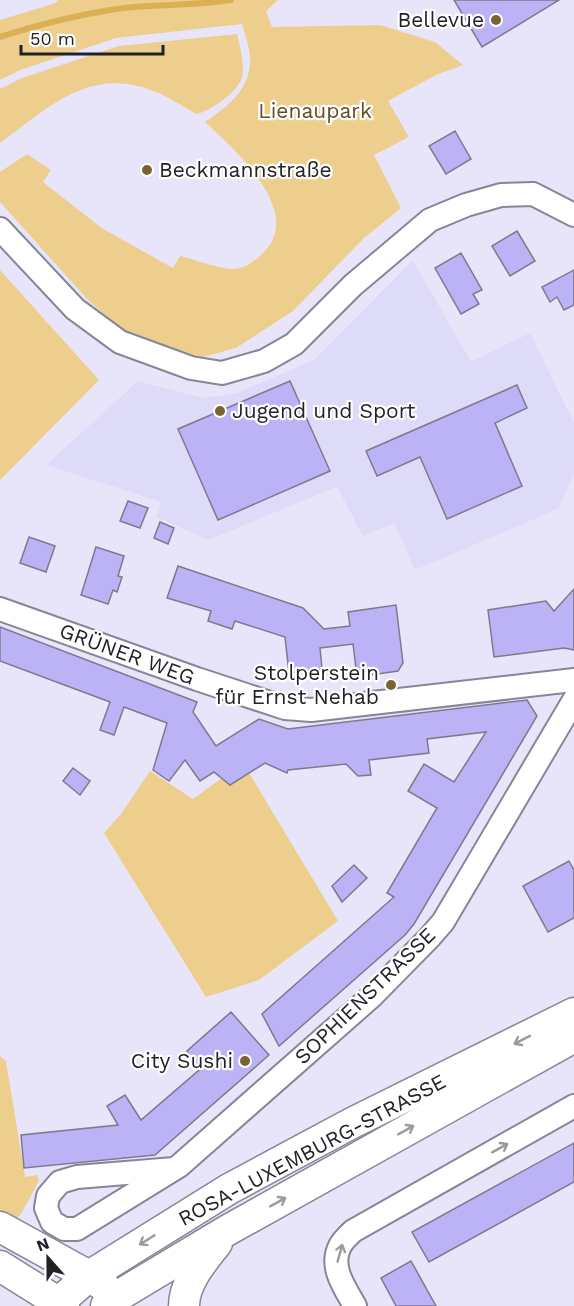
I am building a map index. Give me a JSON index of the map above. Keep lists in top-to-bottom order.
{
  "streets": {
    "main road": ["ROSA-LUXEMBURG-STRASSE"],
    "street": ["GRÜNER WEG", "SOPHIENSTRASSE"]
  },
  "parks": ["Lienaupark"],
  "places": [
    "Bellevue",
    "Beckmannstraße",
    "Jugend und Sport",
    "Stolperstein für Ernst Nehab",
    "City Sushi"
  ],
  "scale_bar": "50 m",
  "north": "top"
}
